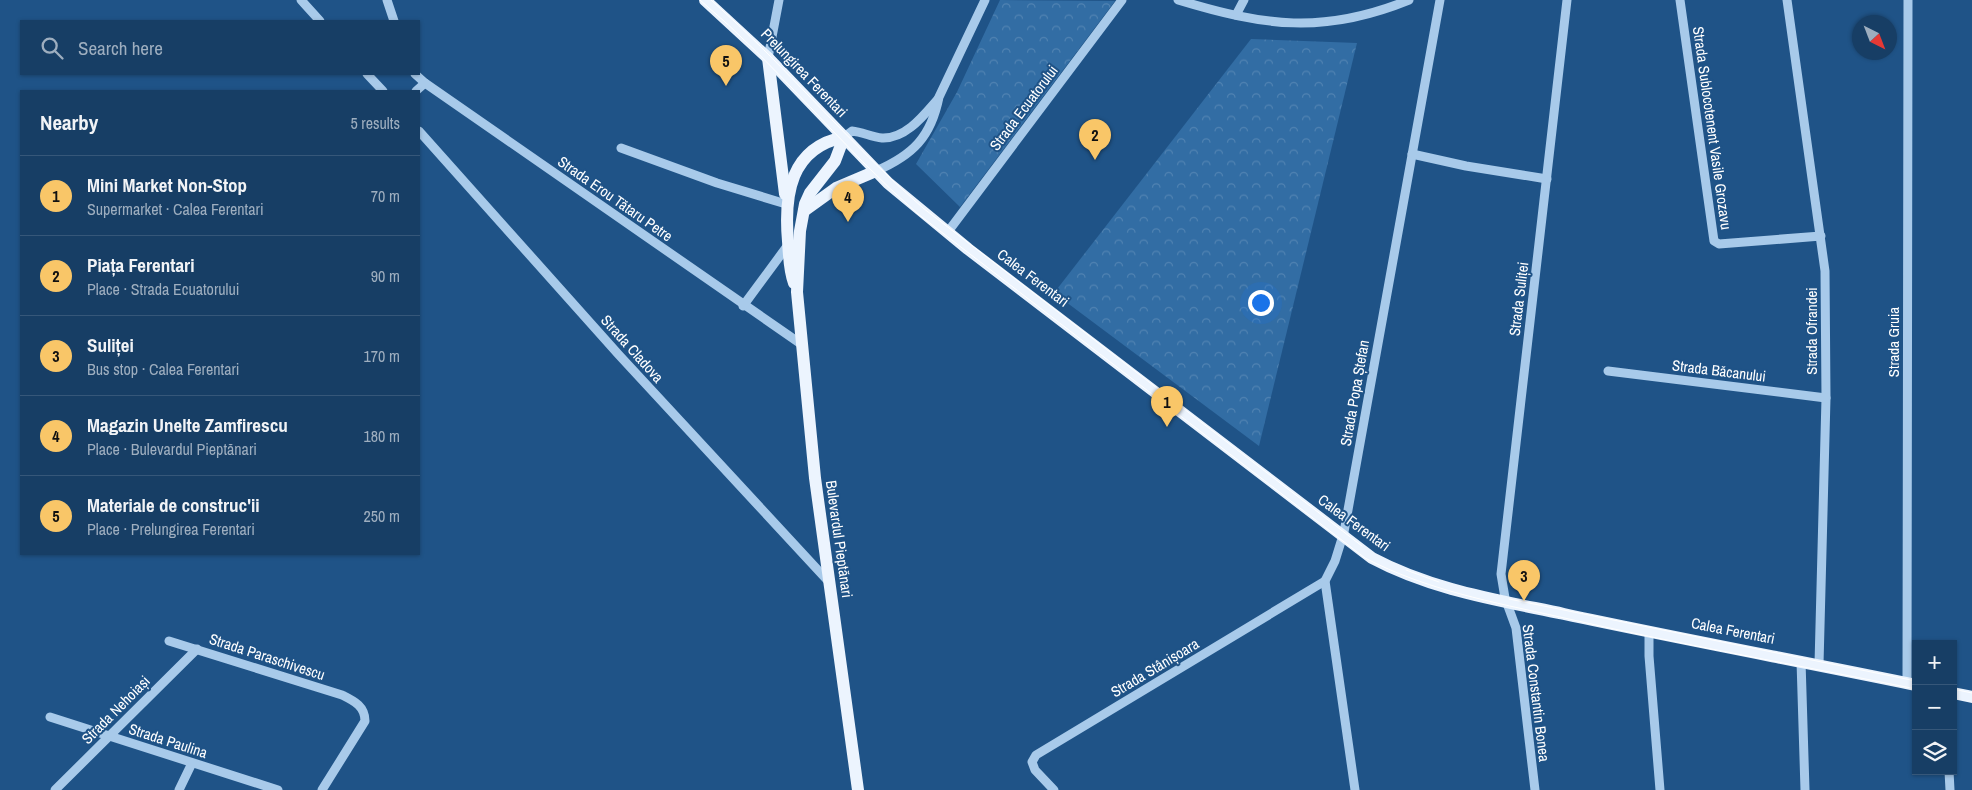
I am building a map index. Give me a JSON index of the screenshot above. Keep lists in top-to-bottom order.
{
  "streets": {
    "main road": ["Prelungirea Ferentari", "Calea Ferentari", "Bulevardul Pieptănari"],
    "street": [
      "Strada Ecuatorului",
      "Strada Sublocotenent Vasile Grozavu",
      "Strada Erou Tătaru Petre",
      "Strada Suliței",
      "Strada Ofrandei",
      "Strada Gruia",
      "Strada Cladova",
      "Strada Băcanului",
      "Strada Popa Ștefan",
      "Strada Paraschivescu",
      "Strada Stânișoara",
      "Strada Constantin Bonea",
      "Strada Nehoiași",
      "Strada Paulina"
    ]
  },
  "crossings": [
    ["Prelungirea Ferentari", "Calea Ferentari"],
    ["Prelungirea Ferentari", "Bulevardul Pieptănari"],
    ["Strada Ecuatorului", "Calea Ferentari"],
    ["Strada Sublocotenent Vasile Grozavu", "Strada Ofrandei"],
    ["Strada Erou Tătaru Petre", "Bulevardul Pieptănari"],
    ["Calea Ferentari", "Strada Suliței"],
    ["Calea Ferentari", "Strada Ofrandei"],
    ["Calea Ferentari", "Strada Gruia"],
    ["Calea Ferentari", "Strada Popa Ștefan"],
    ["Calea Ferentari", "Strada Constantin Bonea"],
    ["Strada Suliței", "Strada Constantin Bonea"],
    ["Strada Ofrandei", "Strada Băcanului"],
    ["Strada Cladova", "Bulevardul Pieptănari"],
    ["Strada Popa Ștefan", "Strada Stânișoara"],
    ["Strada Paraschivescu", "Strada Nehoiași"],
    ["Strada Nehoiași", "Strada Paulina"]
  ],
  "north": "bottom right",
  "page": {
    "search": "Search here",
    "pins": [
      "5",
      "2",
      "4",
      "1",
      "3"
    ],
    "heading": ["Nearby", "5 results"],
    "list": [
      {
        "mark": "1",
        "name": "Mini Market Non-Stop",
        "note": "Supermarket · Calea Ferentari",
        "value": "70 m"
      },
      {
        "mark": "2",
        "name": "Piața Ferentari",
        "note": "Place · Strada Ecuatorului",
        "value": "90 m"
      },
      {
        "mark": "3",
        "name": "Suliței",
        "note": "Bus stop · Calea Ferentari",
        "value": "170 m"
      },
      {
        "mark": "4",
        "name": "Magazin Unelte Zamfirescu",
        "note": "Place · Bulevardul Pieptănari",
        "value": "180 m"
      },
      {
        "mark": "5",
        "name": "Materiale de construc'ii",
        "note": "Place · Prelungirea Ferentari",
        "value": "250 m"
      }
    ],
    "map_buttons": ["+", "−"]
  }
}
